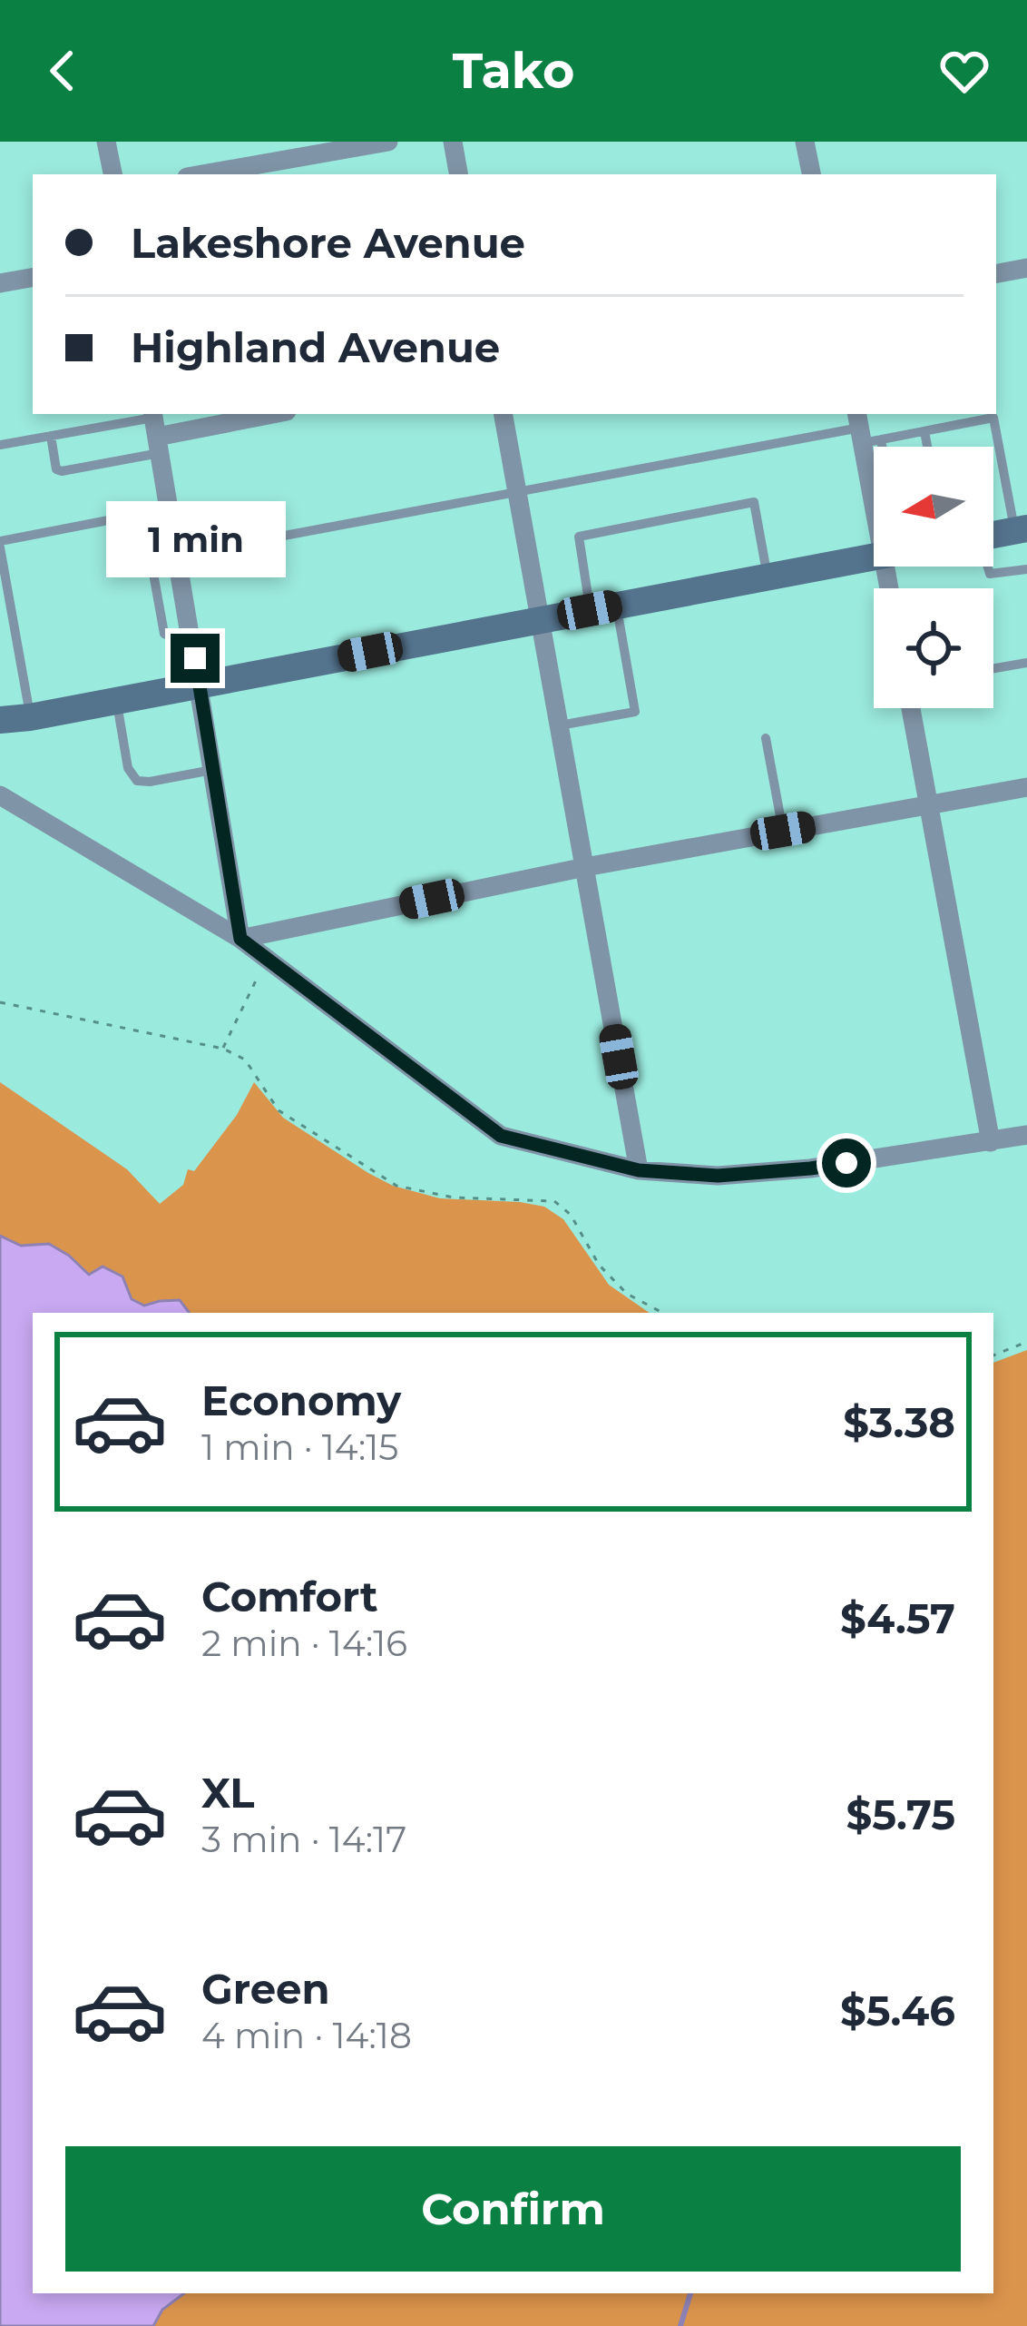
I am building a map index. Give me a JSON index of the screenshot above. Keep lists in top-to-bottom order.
{
  "north": "left",
  "page": {
    "header": "Tako",
    "banner": ["Lakeshore Avenue", "Highland Avenue"],
    "bubble": "1 min",
    "list": [
      {
        "name": "Economy",
        "note": "1 min · 14:15",
        "value": "$3.38"
      },
      {
        "name": "Comfort",
        "note": "2 min · 14:16",
        "value": "$4.57"
      },
      {
        "name": "XL",
        "note": "3 min · 14:17",
        "value": "$5.75"
      },
      {
        "name": "Green",
        "note": "4 min · 14:18",
        "value": "$5.46"
      }
    ],
    "buttons": "Confirm"
  }
}
